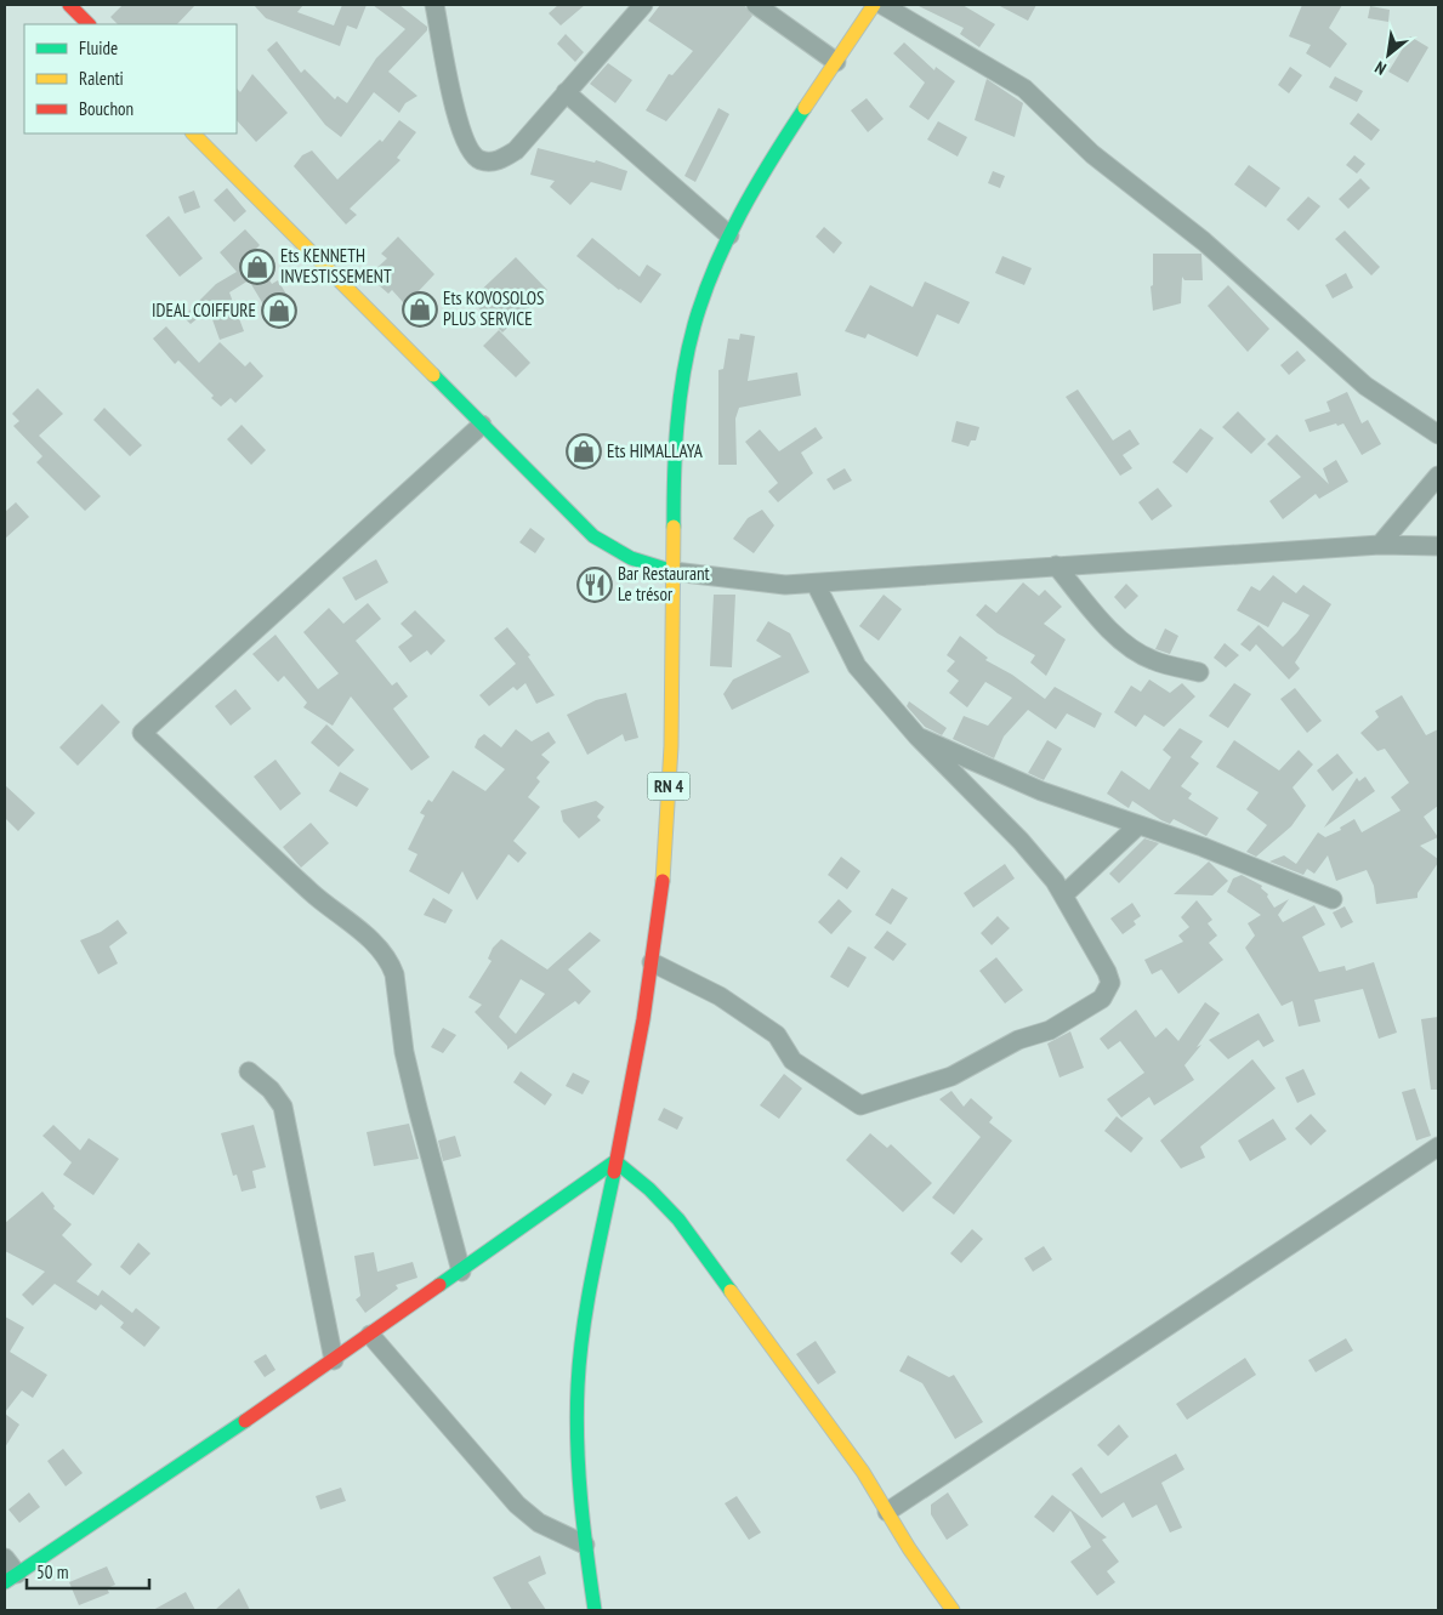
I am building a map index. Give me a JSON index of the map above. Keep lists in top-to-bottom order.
{
  "streets": {
    "main road": ["RN 4"]
  },
  "places": {
    "shop": [
      "Ets KENNETH INVESTISSEMENT",
      "Ets KOVOSOLOS PLUS SERVICE",
      "IDEAL COIFFURE",
      "Ets HIMALLAYA"
    ],
    "restaurant": ["Bar Restaurant Le trésor"]
  },
  "legend": ["Fluide", "Ralenti", "Bouchon"],
  "scale_bar": "50 m",
  "north": "bottom left"
}
